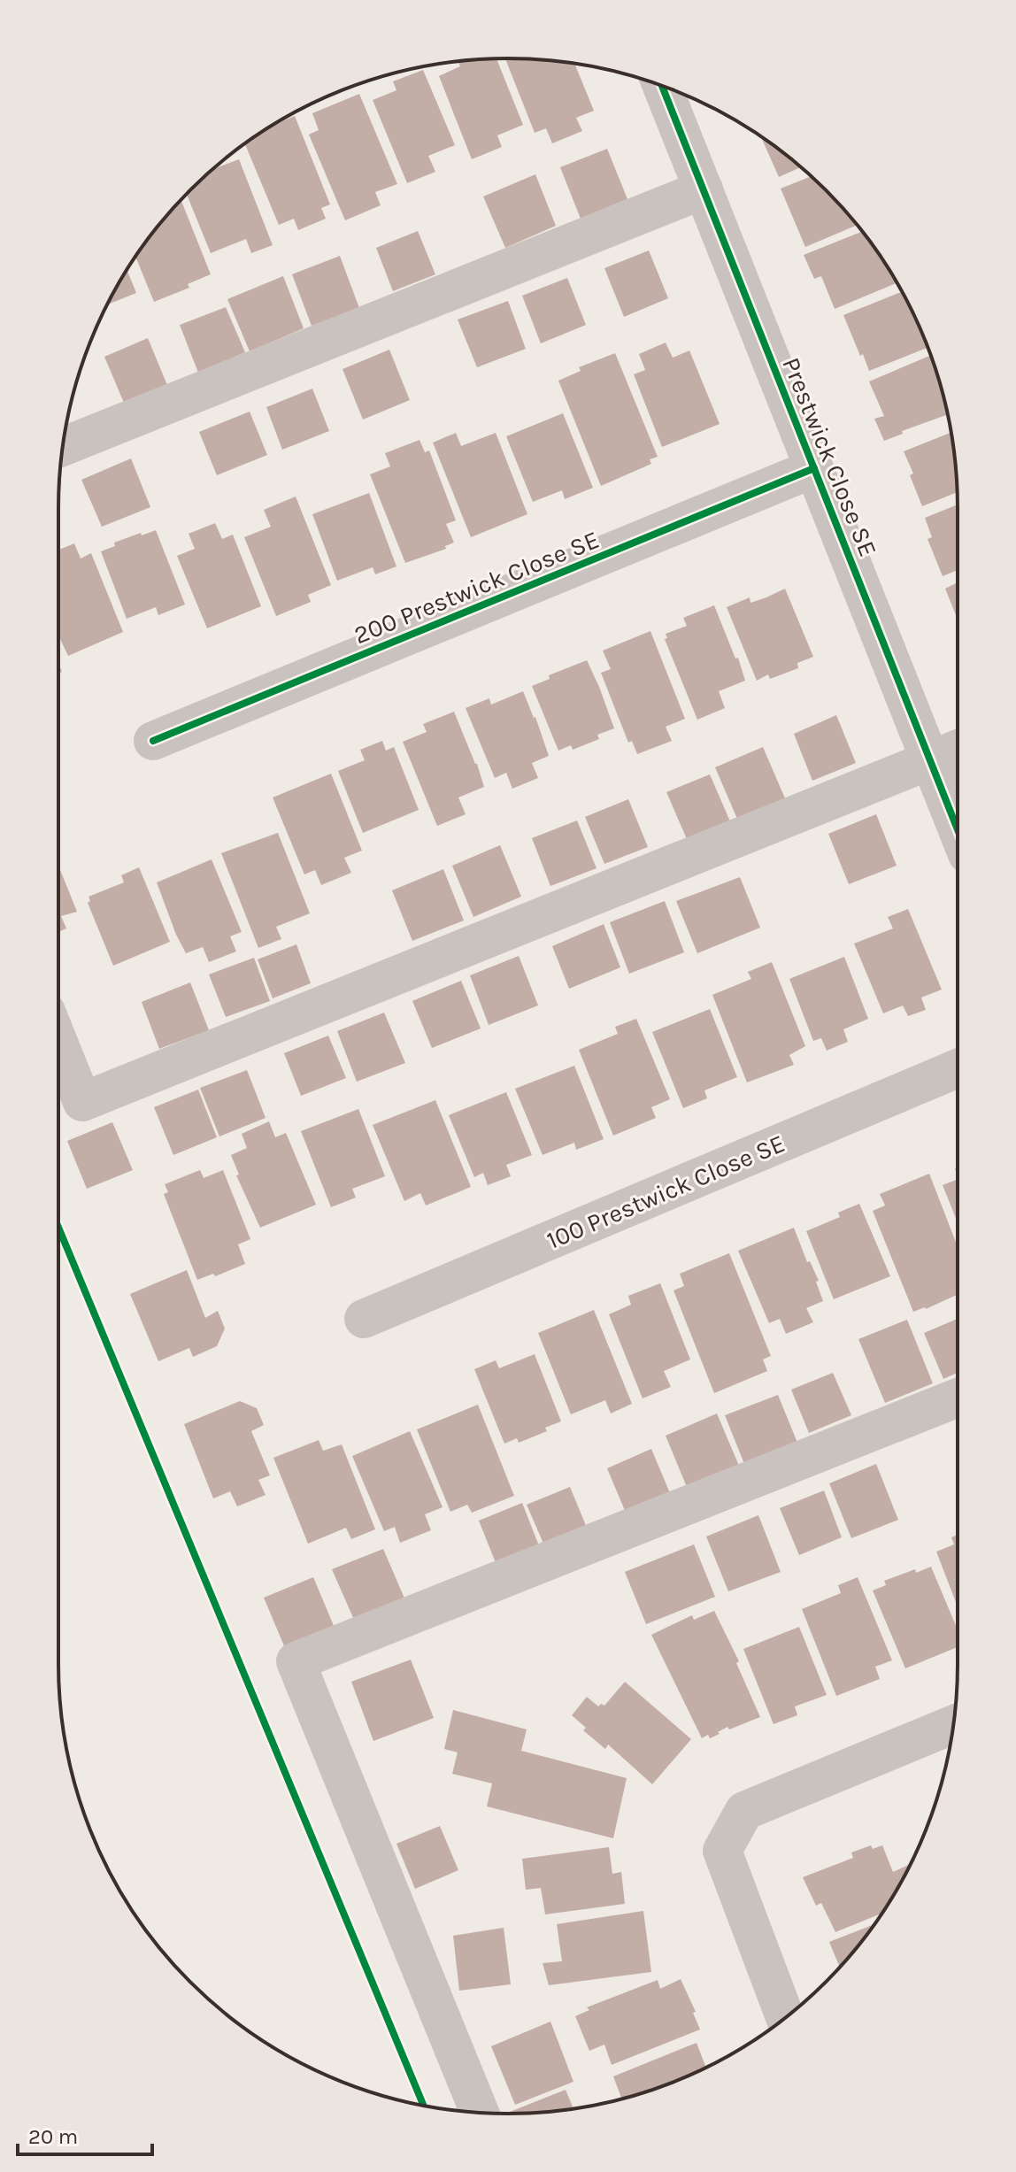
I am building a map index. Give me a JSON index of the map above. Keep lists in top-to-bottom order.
{
  "streets": {
    "street": ["Prestwick Close SE", "200 Prestwick Close SE", "100 Prestwick Close SE"]
  },
  "crossings": [
    ["Prestwick Close SE", "200 Prestwick Close SE"]
  ],
  "scale_bar": "20 m"
}
